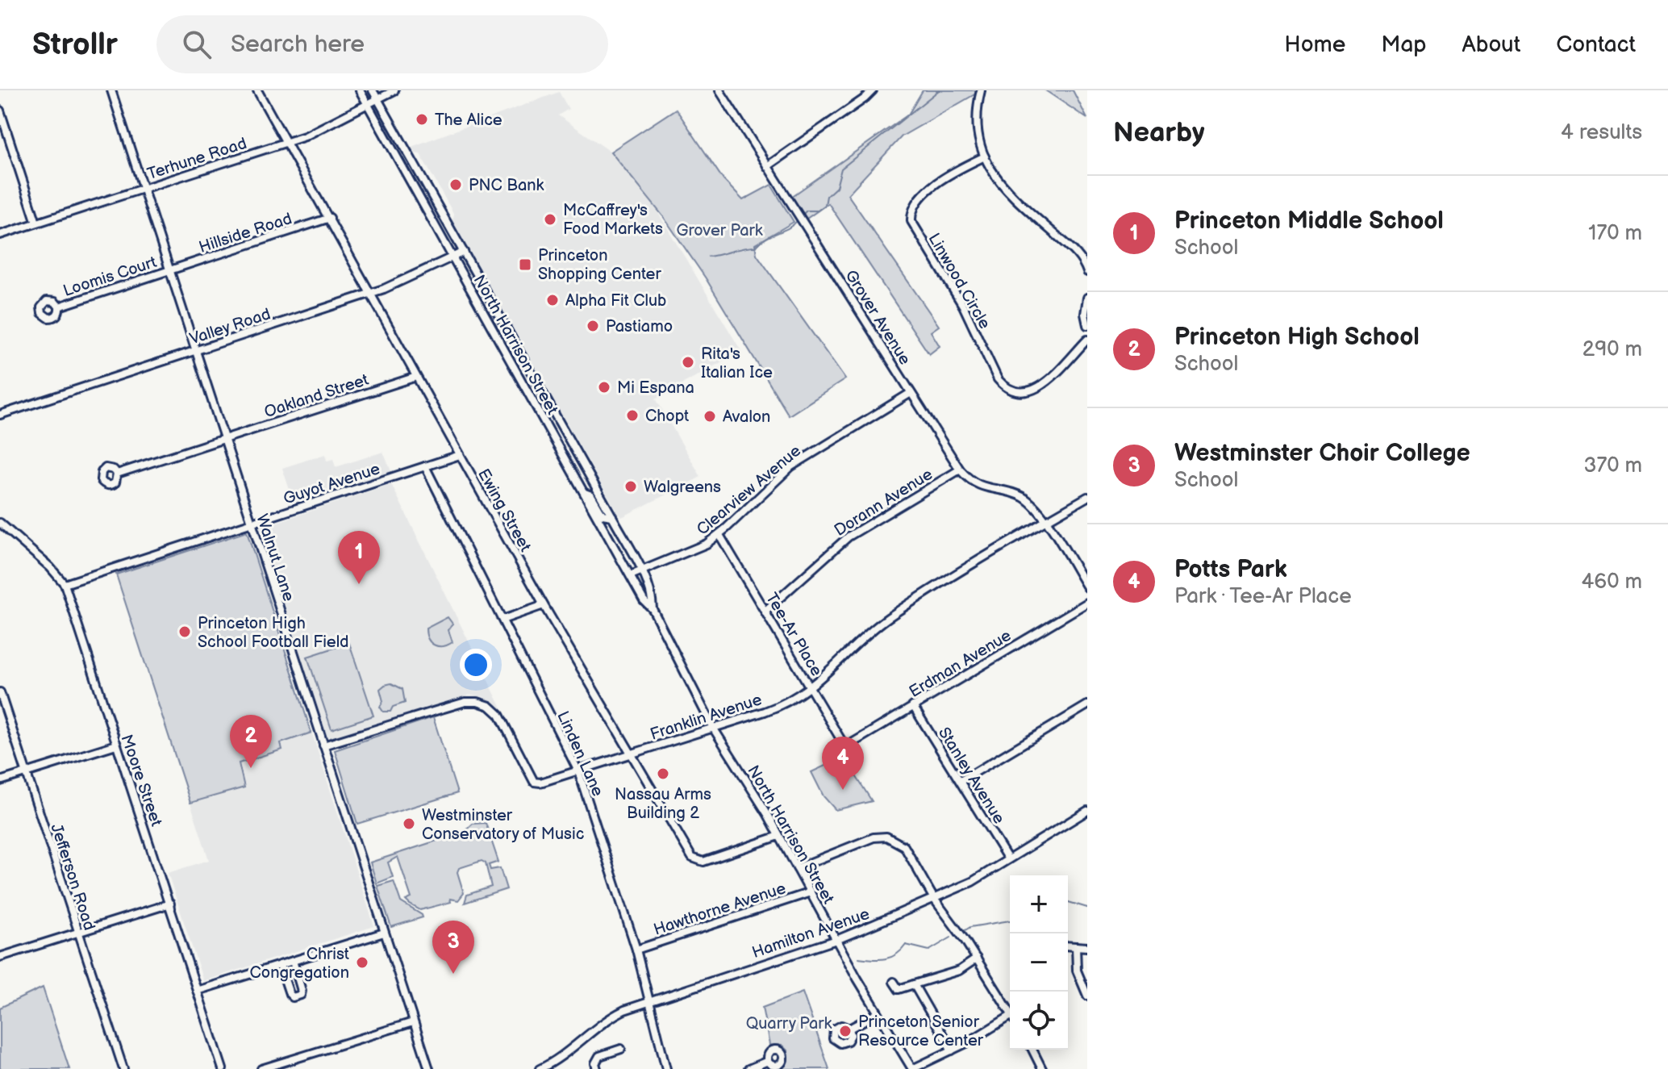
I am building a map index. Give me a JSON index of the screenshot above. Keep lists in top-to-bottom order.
{
  "streets": {
    "street": [
      "Terhune Road",
      "Hillside Road",
      "Loomis Court",
      "Linwood Circle",
      "Grover Avenue",
      "Valley Road",
      "North Harrison Street",
      "Oakland Street",
      "Guyot Avenue",
      "Clearview Avenue",
      "Dorann Avenue",
      "Ewing Street",
      "Walnut Lane",
      "Tee-Ar Place",
      "Erdman Avenue",
      "Franklin Avenue",
      "Linden Lane",
      "Stanley Avenue",
      "Moore Street",
      "Jefferson Road",
      "Hawthorne Avenue",
      "Hamilton Avenue"
    ]
  },
  "crossings": [
    ["Terhune Road", "North Harrison Street"],
    ["Terhune Road", "Ewing Street"],
    ["Terhune Road", "Walnut Lane"],
    ["Hillside Road", "Loomis Court"],
    ["Hillside Road", "Ewing Street"],
    ["Hillside Road", "Walnut Lane"],
    ["Loomis Court", "Walnut Lane"],
    ["Grover Avenue", "Clearview Avenue"],
    ["Grover Avenue", "Dorann Avenue"],
    ["Grover Avenue", "Franklin Avenue"],
    ["Valley Road", "North Harrison Street"],
    ["Valley Road", "Ewing Street"],
    ["Valley Road", "Walnut Lane"],
    ["North Harrison Street", "Clearview Avenue"],
    ["North Harrison Street", "Ewing Street"],
    ["North Harrison Street", "Franklin Avenue"],
    ["North Harrison Street", "Hawthorne Avenue"],
    ["North Harrison Street", "Hamilton Avenue"],
    ["Oakland Street", "Ewing Street"],
    ["Oakland Street", "Walnut Lane"],
    ["Guyot Avenue", "Ewing Street"],
    ["Guyot Avenue", "Walnut Lane"],
    ["Guyot Avenue", "Linden Lane"],
    ["Guyot Avenue", "Moore Street"],
    ["Clearview Avenue", "Tee-Ar Place"],
    ["Dorann Avenue", "Tee-Ar Place"],
    ["Ewing Street", "Franklin Avenue"],
    ["Walnut Lane", "Franklin Avenue"],
    ["Tee-Ar Place", "Erdman Avenue"],
    ["Tee-Ar Place", "Franklin Avenue"],
    ["Erdman Avenue", "Stanley Avenue"],
    ["Franklin Avenue", "Linden Lane"],
    ["Linden Lane", "Hawthorne Avenue"],
    ["Linden Lane", "Hamilton Avenue"],
    ["Stanley Avenue", "Hamilton Avenue"]
  ],
  "parks": ["Grover Park", "Quarry Park"],
  "places": {
    "other": [
      "The Alice",
      "PNC Bank",
      "McCaffrey's Food Markets",
      "Alpha Fit Club",
      "Pastiamo",
      "Rita's Italian Ice",
      "Mi Espana",
      "Chopt",
      "Avalon",
      "Walgreens",
      "Princeton High School Football Field",
      "Nassau Arms Building 2",
      "Westminster Conservatory of Music",
      "Christ Congregation",
      "Princeton Senior Resource Center"
    ],
    "transit": ["Princeton Shopping Center"]
  },
  "page": {
    "header": "Strollr",
    "search": "Search here",
    "nav": [
      "Home",
      "Map",
      "About",
      "Contact"
    ],
    "heading": ["Nearby", "4 results"],
    "list": [
      {
        "mark": "1",
        "name": "Princeton Middle School",
        "note": "School",
        "value": "170 m"
      },
      {
        "mark": "2",
        "name": "Princeton High School",
        "note": "School",
        "value": "290 m"
      },
      {
        "mark": "3",
        "name": "Westminster Choir College",
        "note": "School",
        "value": "370 m"
      },
      {
        "mark": "4",
        "name": "Potts Park",
        "note": "Park · Tee-Ar Place",
        "value": "460 m"
      }
    ],
    "pins": [
      "1",
      "2",
      "4",
      "3"
    ],
    "map_buttons": ["+", "−"]
  }
}
